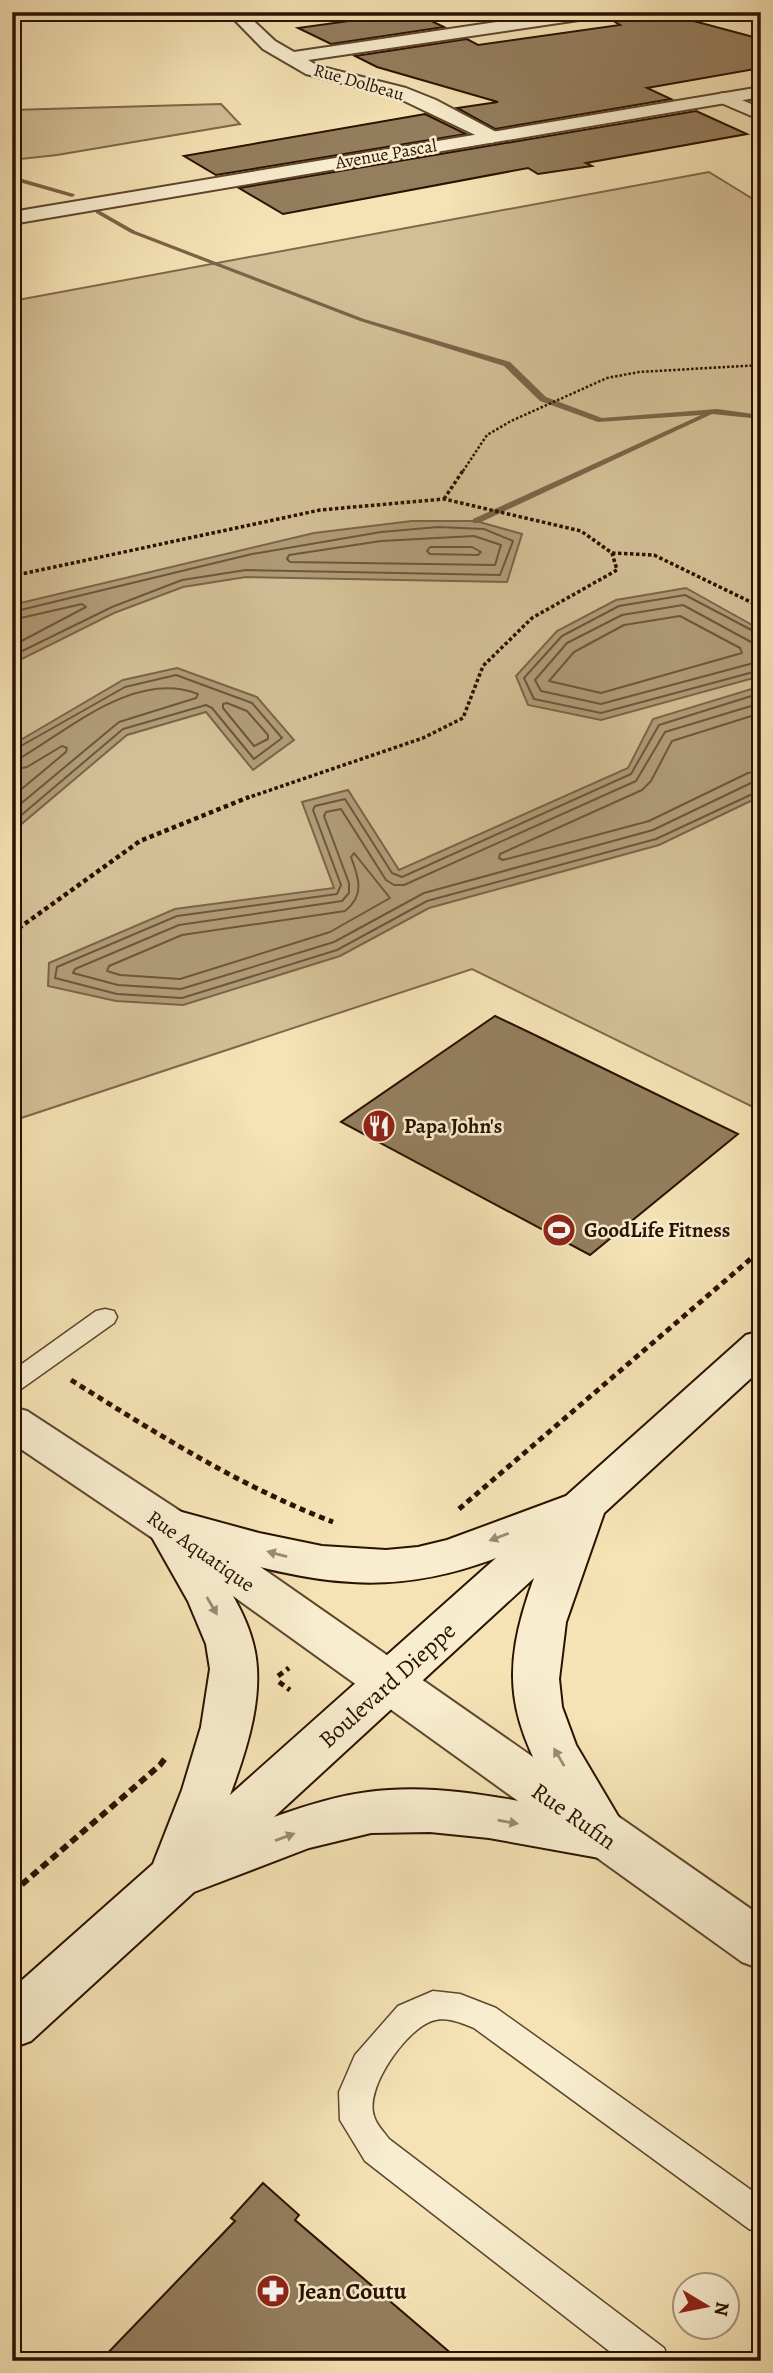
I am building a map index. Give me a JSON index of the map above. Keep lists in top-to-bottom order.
{
  "streets": {
    "street": [
      "Rue Dolbeau",
      "Avenue Pascal",
      "Rue Aquatique",
      "Boulevard Dieppe",
      "Rue Rufin"
    ]
  },
  "crossings": [
    ["Rue Dolbeau", "Avenue Pascal"],
    ["Rue Aquatique", "Boulevard Dieppe"],
    ["Rue Aquatique", "Rue Rufin"],
    ["Boulevard Dieppe", "Rue Rufin"]
  ],
  "places": {
    "restaurant": ["Papa John's"],
    "sports": ["GoodLife Fitness"],
    "pharmacy": ["Jean Coutu"]
  },
  "north": "right"
}
